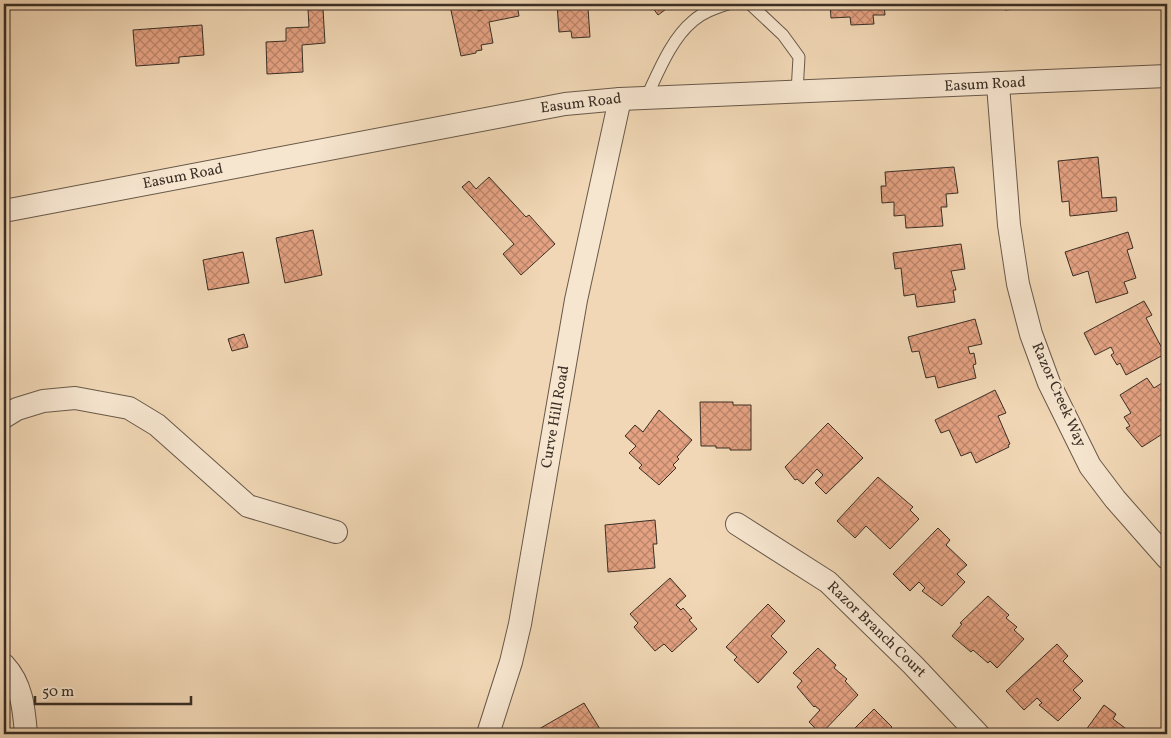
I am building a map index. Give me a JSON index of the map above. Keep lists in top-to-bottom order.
{
  "streets": {
    "street": [
      "Easum Road",
      "Razor Creek Way",
      "Curve Hill Road",
      "Razor Branch Court"
    ]
  },
  "crossings": [
    ["Easum Road", "Razor Creek Way"],
    ["Easum Road", "Curve Hill Road"]
  ],
  "scale_bar": "50 m"
}
